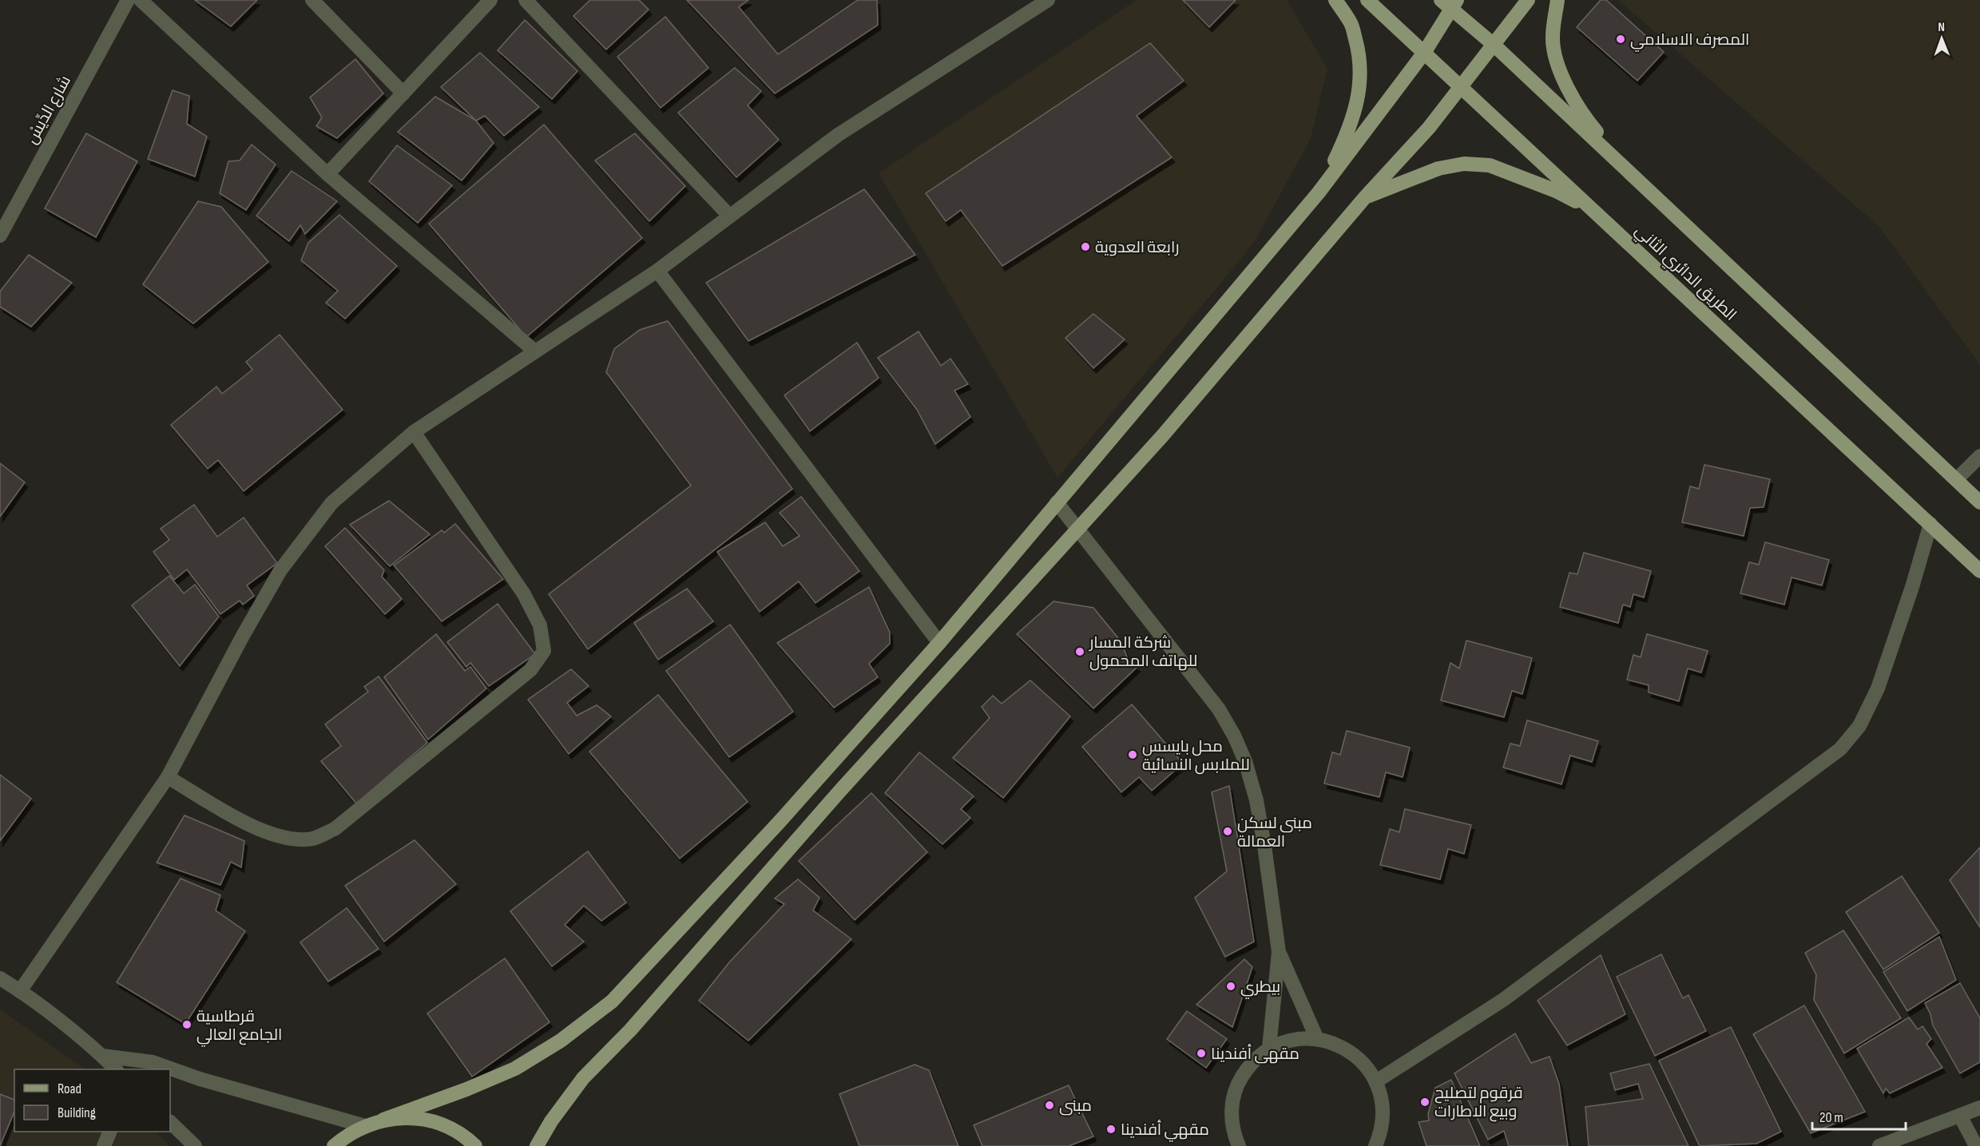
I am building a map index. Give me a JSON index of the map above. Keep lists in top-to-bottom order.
{
  "streets": {
    "main road": ["الطريق الدائري الثاني"],
    "street": ["شارع الدِّيسْ"]
  },
  "places": [
    "المصرف الاسلامي",
    "رابعة العدوية",
    "شركة المسار للهاتف المحمول",
    "محل بايسس للملابس النسائية",
    "مبنى لسكن العمالة",
    "بيطري",
    "قرطاسية الجامع العالي",
    "مقهى أفندينا",
    "قرقوم لتصليح وبيع الاطارات",
    "مبنى",
    "مقهي أفندينا"
  ],
  "legend": ["Road", "Building"],
  "scale_bar": "20 m",
  "north": "top"
}
